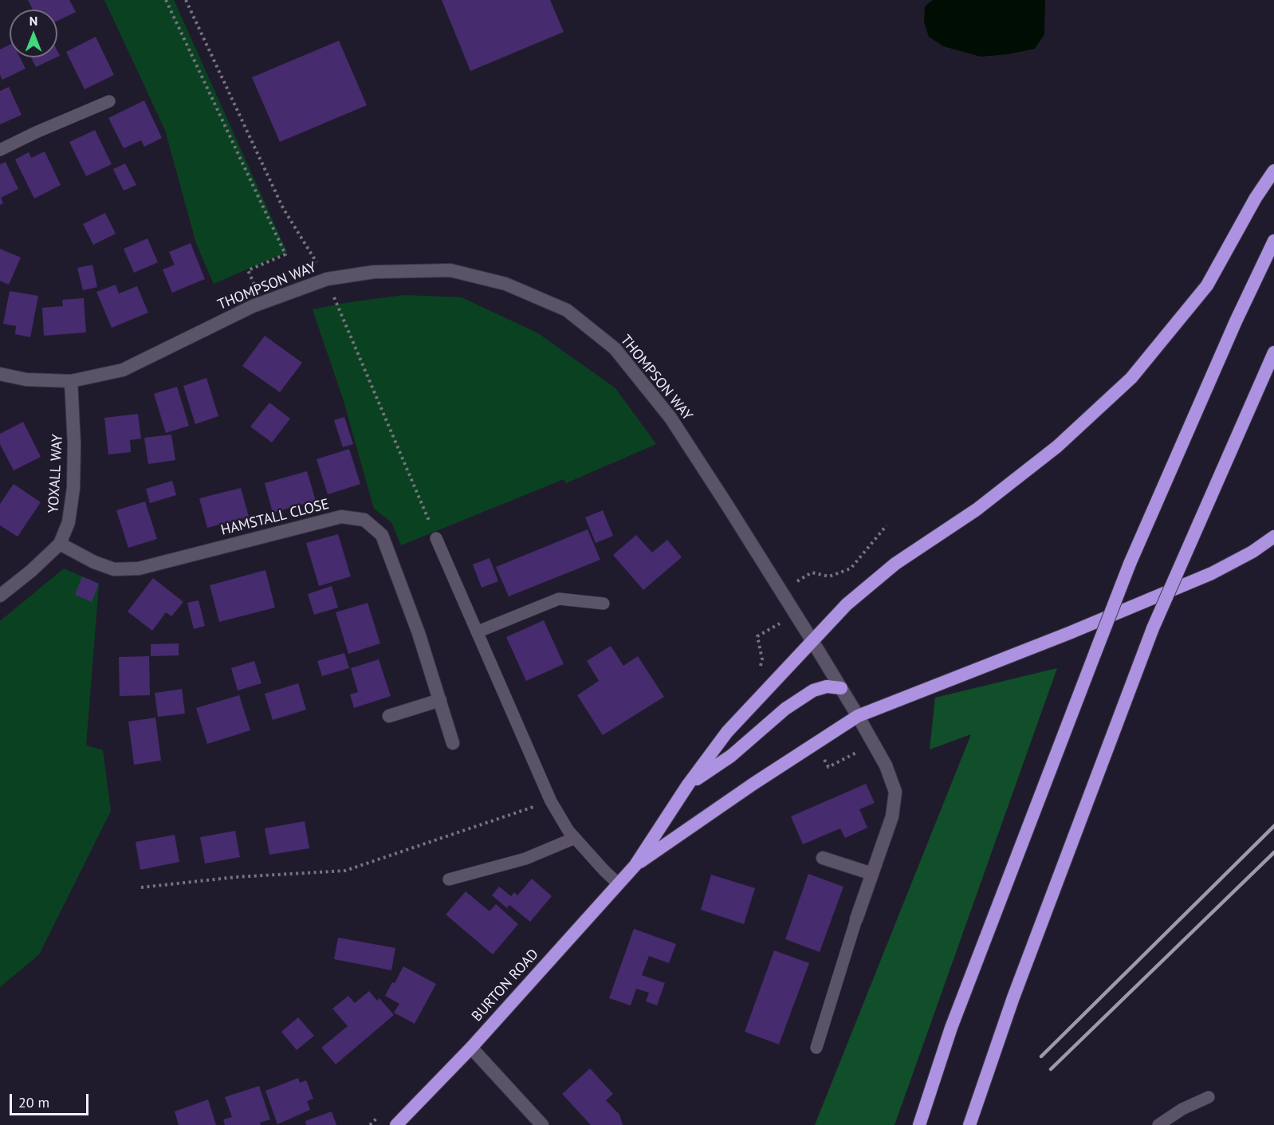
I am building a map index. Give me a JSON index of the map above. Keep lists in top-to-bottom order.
{
  "streets": {
    "highway": ["BURTON ROAD"],
    "street": ["THOMPSON WAY", "YOXALL WAY", "HAMSTALL CLOSE"]
  },
  "crossings": [
    ["THOMPSON WAY", "YOXALL WAY"],
    ["YOXALL WAY", "HAMSTALL CLOSE"]
  ],
  "scale_bar": "20 m",
  "north": "top"
}
